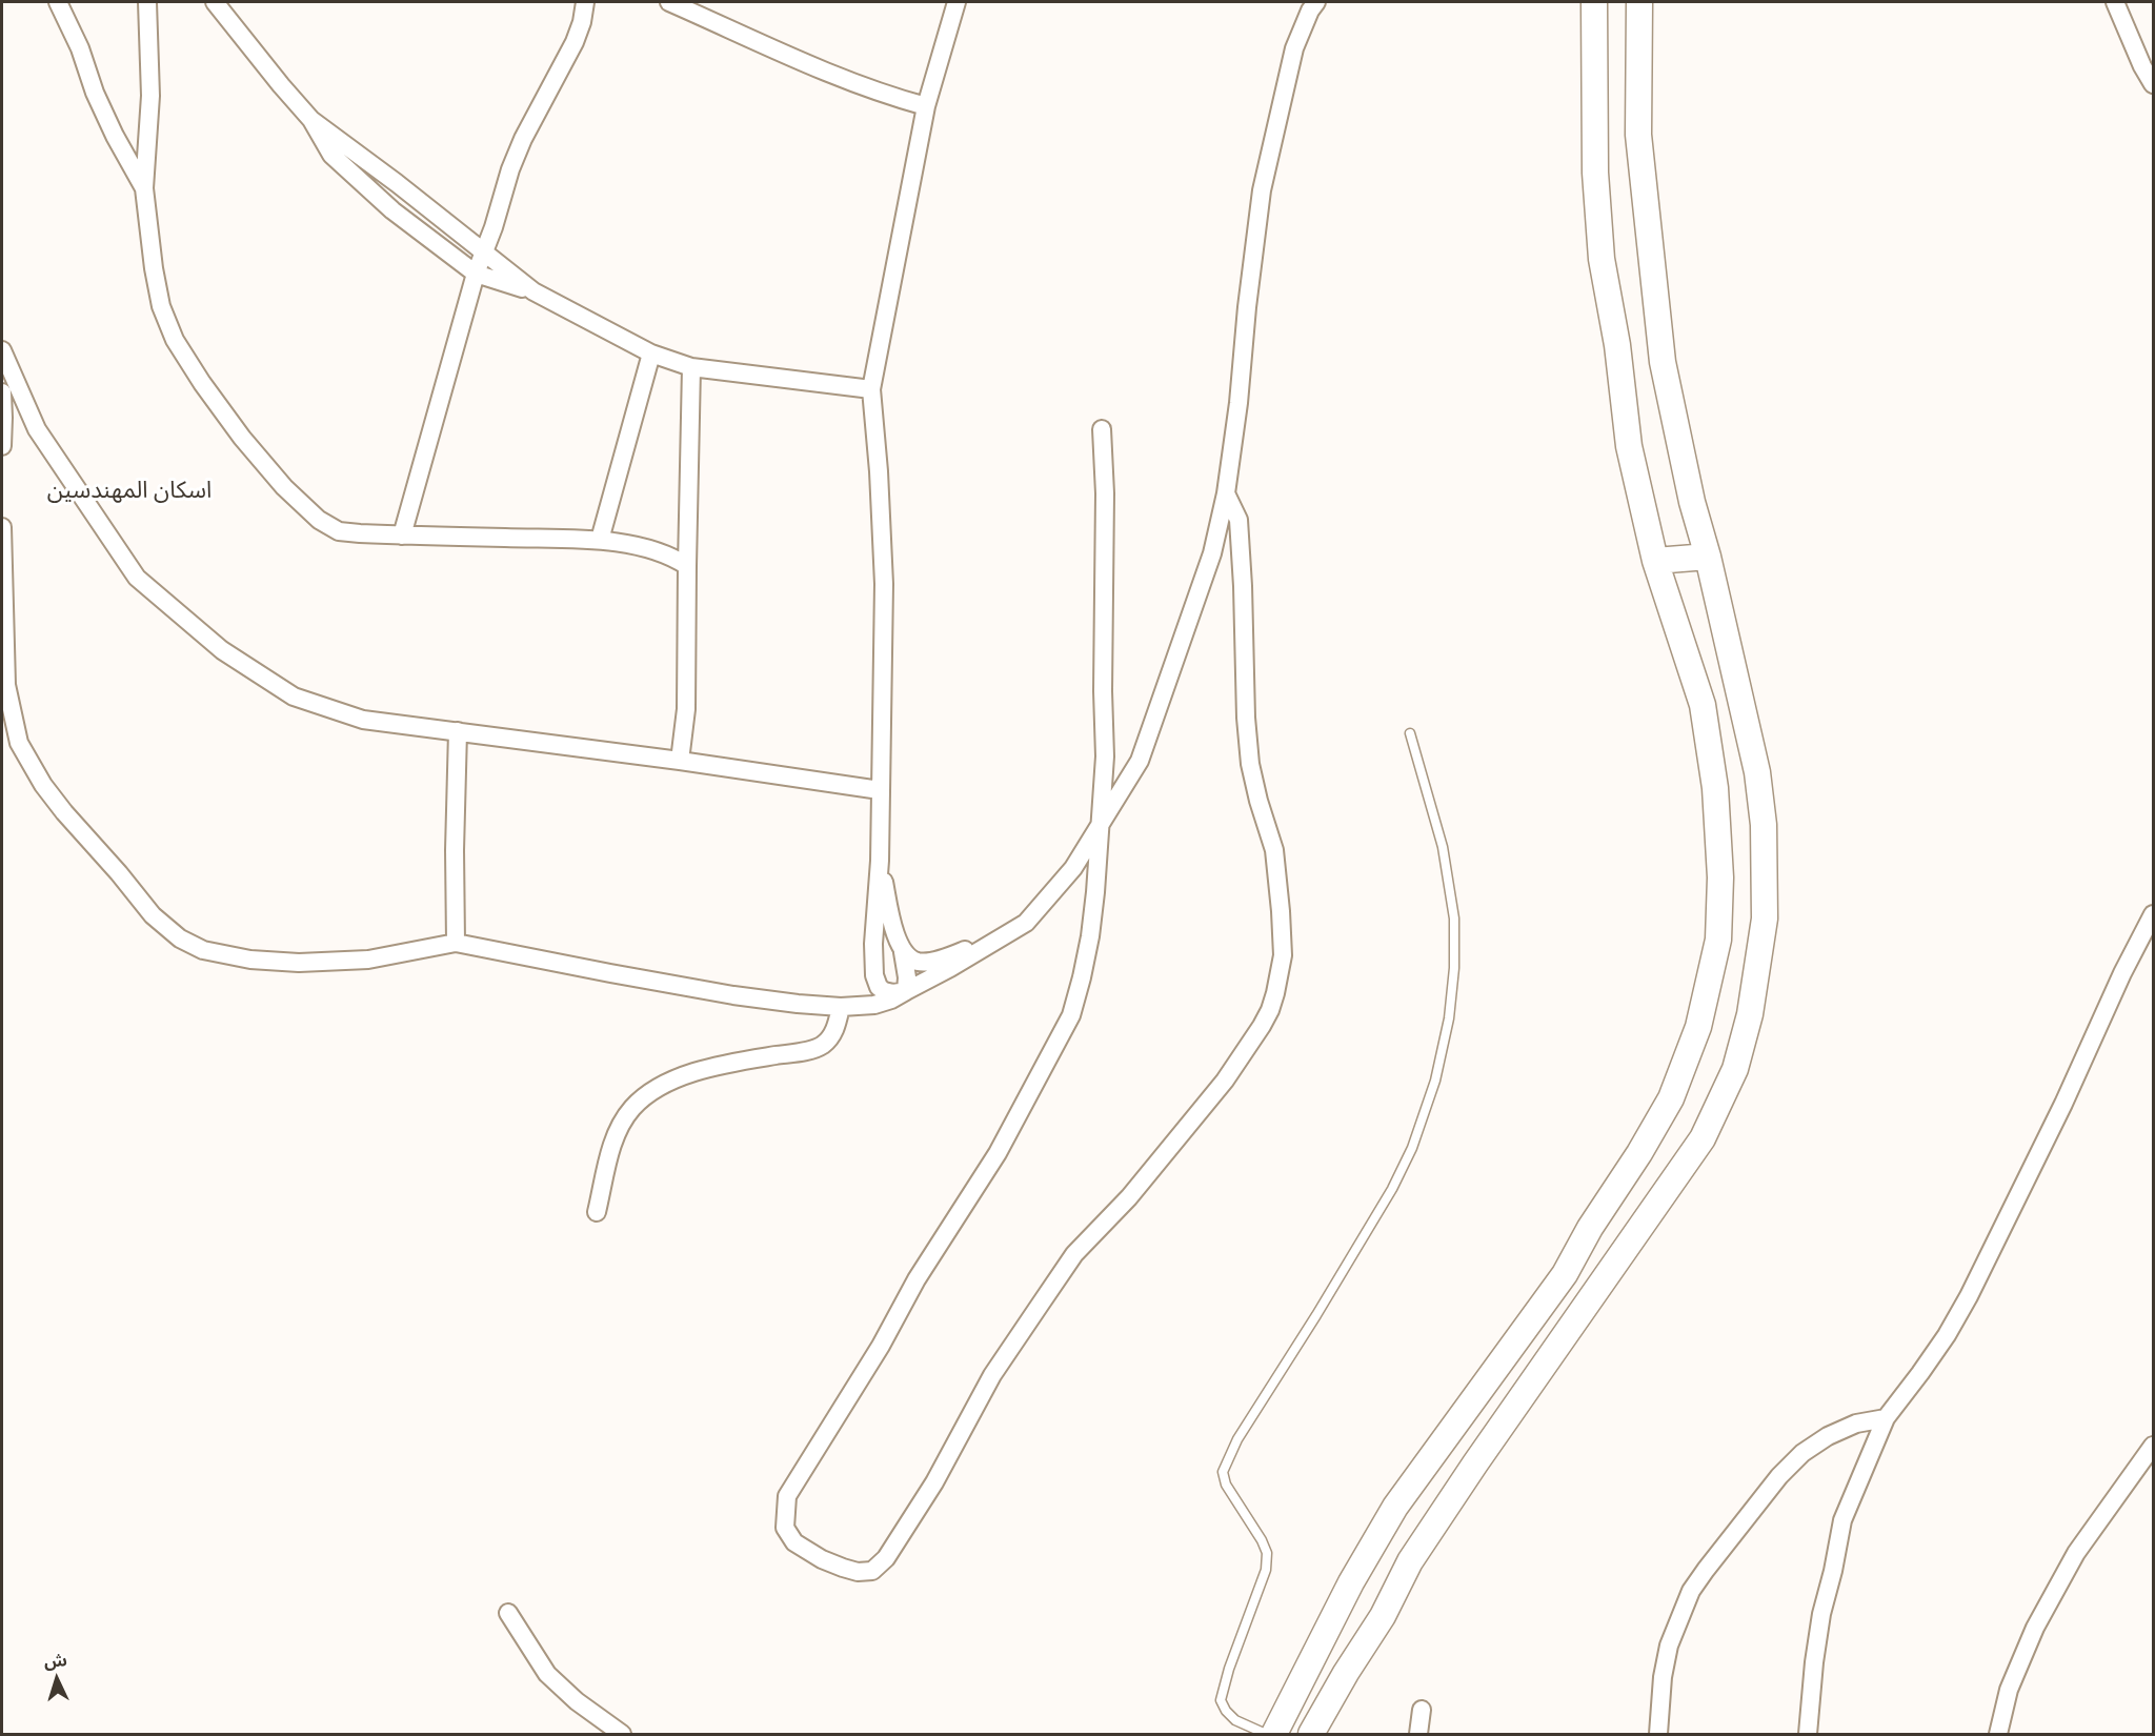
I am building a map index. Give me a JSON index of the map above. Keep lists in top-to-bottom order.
{
  "districts": ["اسكان المهندسين"],
  "north": "top"
}
